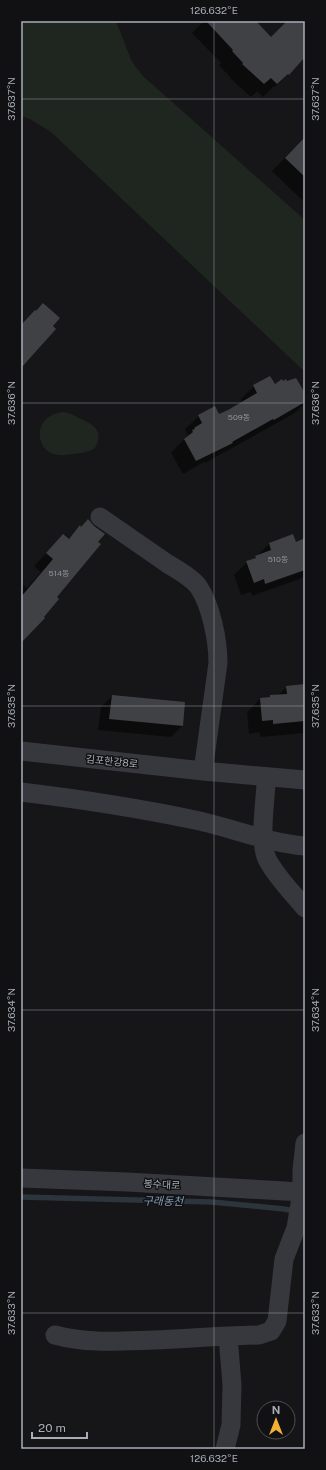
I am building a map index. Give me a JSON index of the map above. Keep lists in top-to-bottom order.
{
  "streets": {
    "street": ["김포한강8로", "봉수대로"]
  },
  "water": ["구래동천"],
  "house_numbers": ["509동", "510동", "514동"],
  "scale_bar": "20 m",
  "north": "top",
  "coordinates": [
    "126.632°E",
    "37.637°N",
    "37.636°N",
    "37.635°N",
    "37.634°N",
    "37.633°N"
  ]
}
